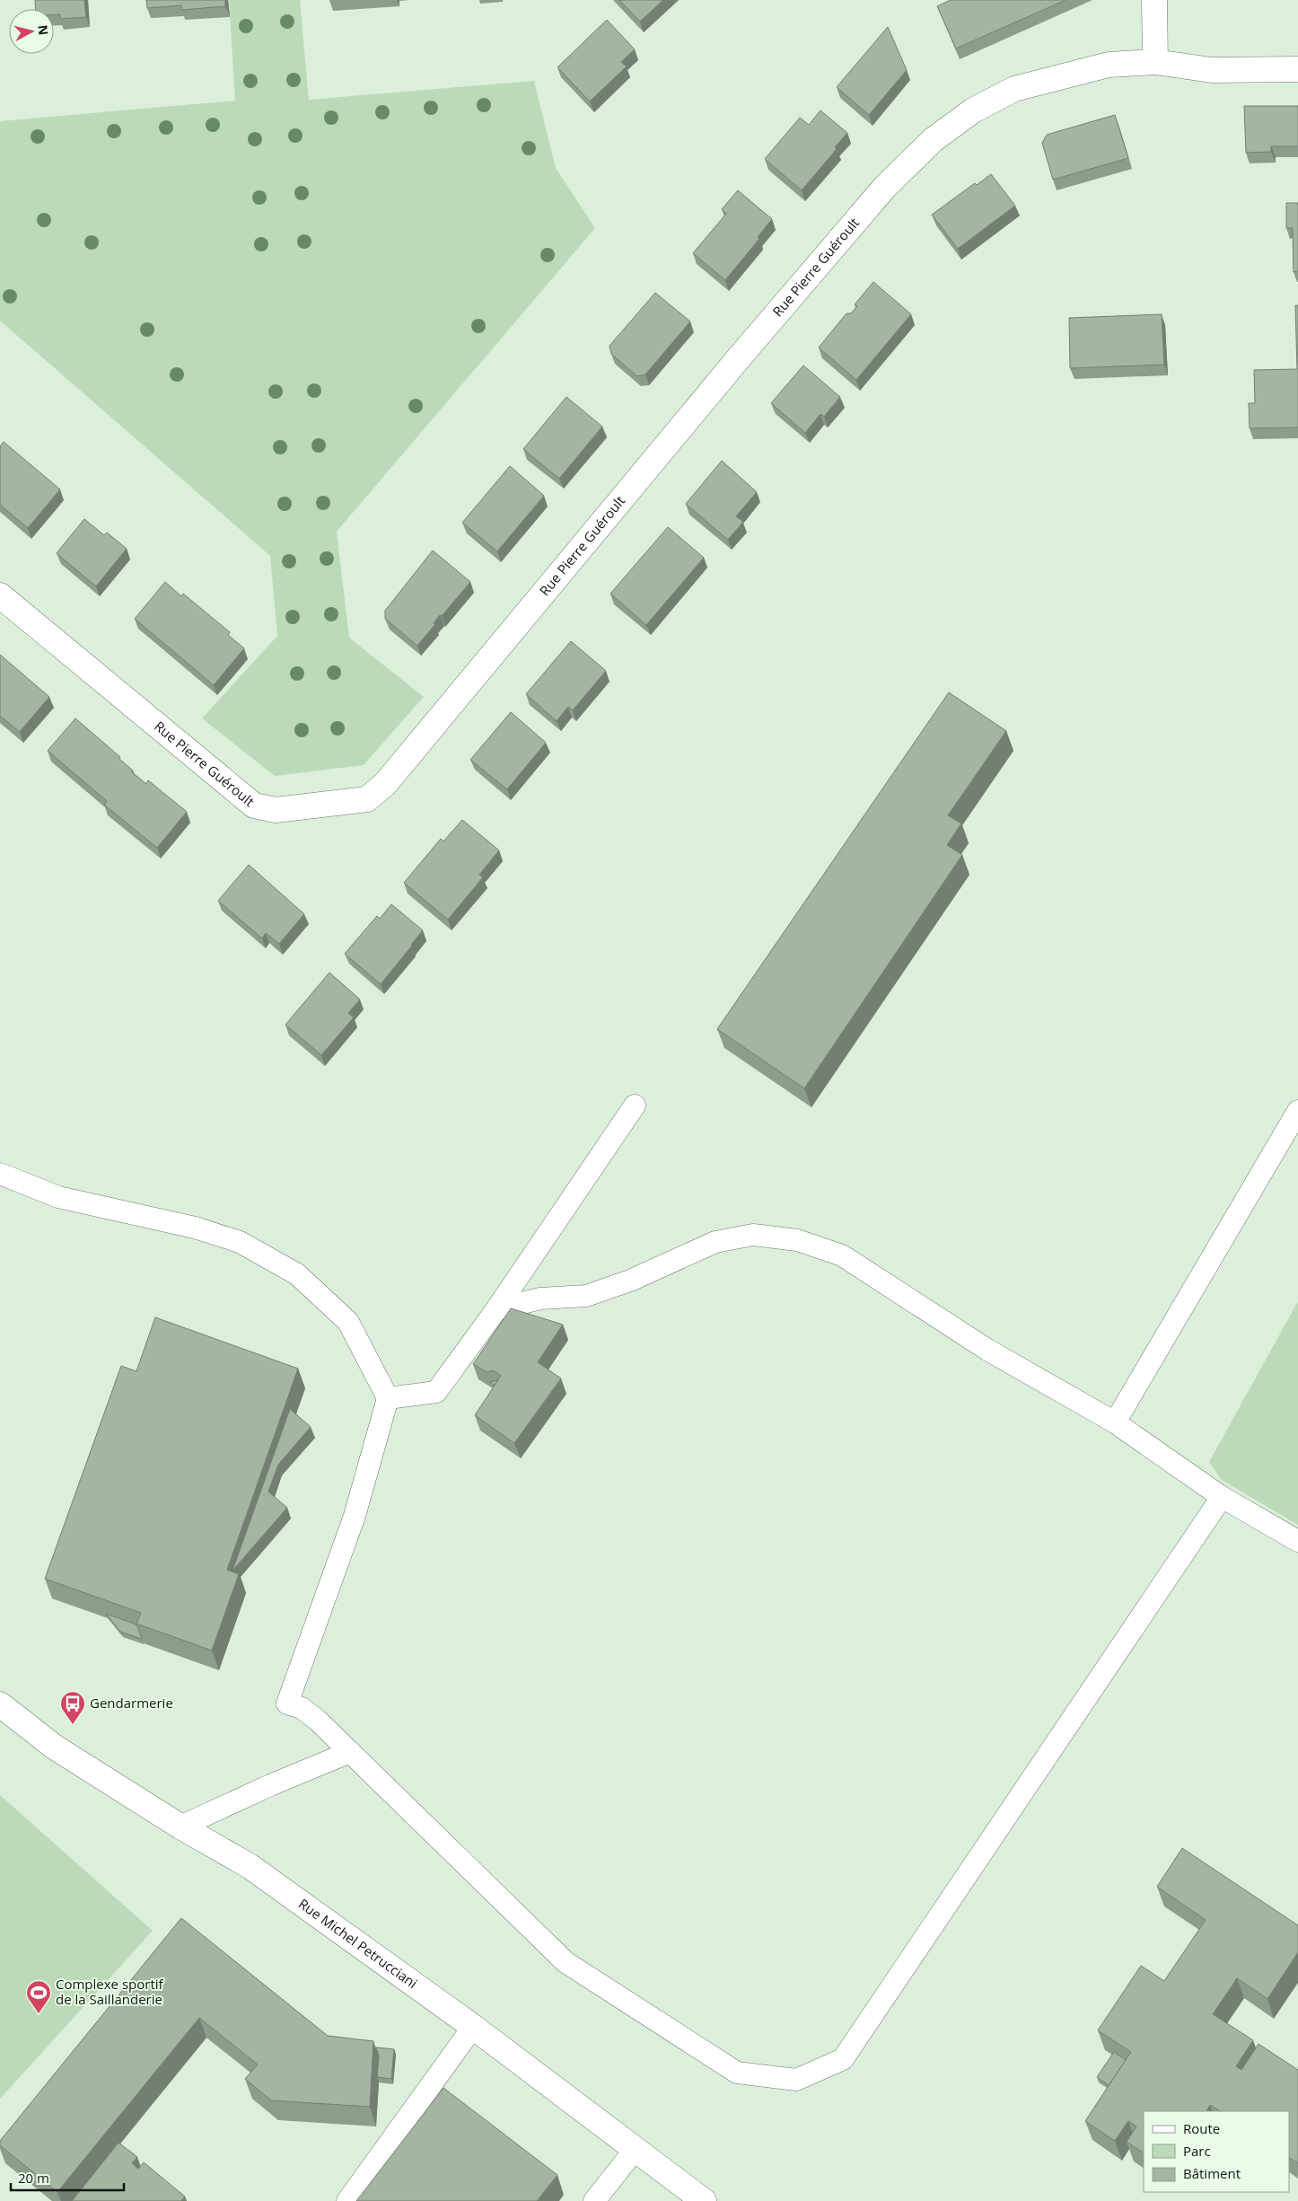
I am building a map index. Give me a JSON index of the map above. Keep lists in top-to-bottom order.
{
  "streets": {
    "street": ["Rue Pierre Guéroult", "Rue Michel Petrucciani"]
  },
  "places": {
    "bus stop": ["Gendarmerie"],
    "sports": ["Complexe sportif de la Saillanderie"]
  },
  "legend": ["Route", "Parc", "Bâtiment"],
  "scale_bar": "20 m",
  "north": "right"
}
